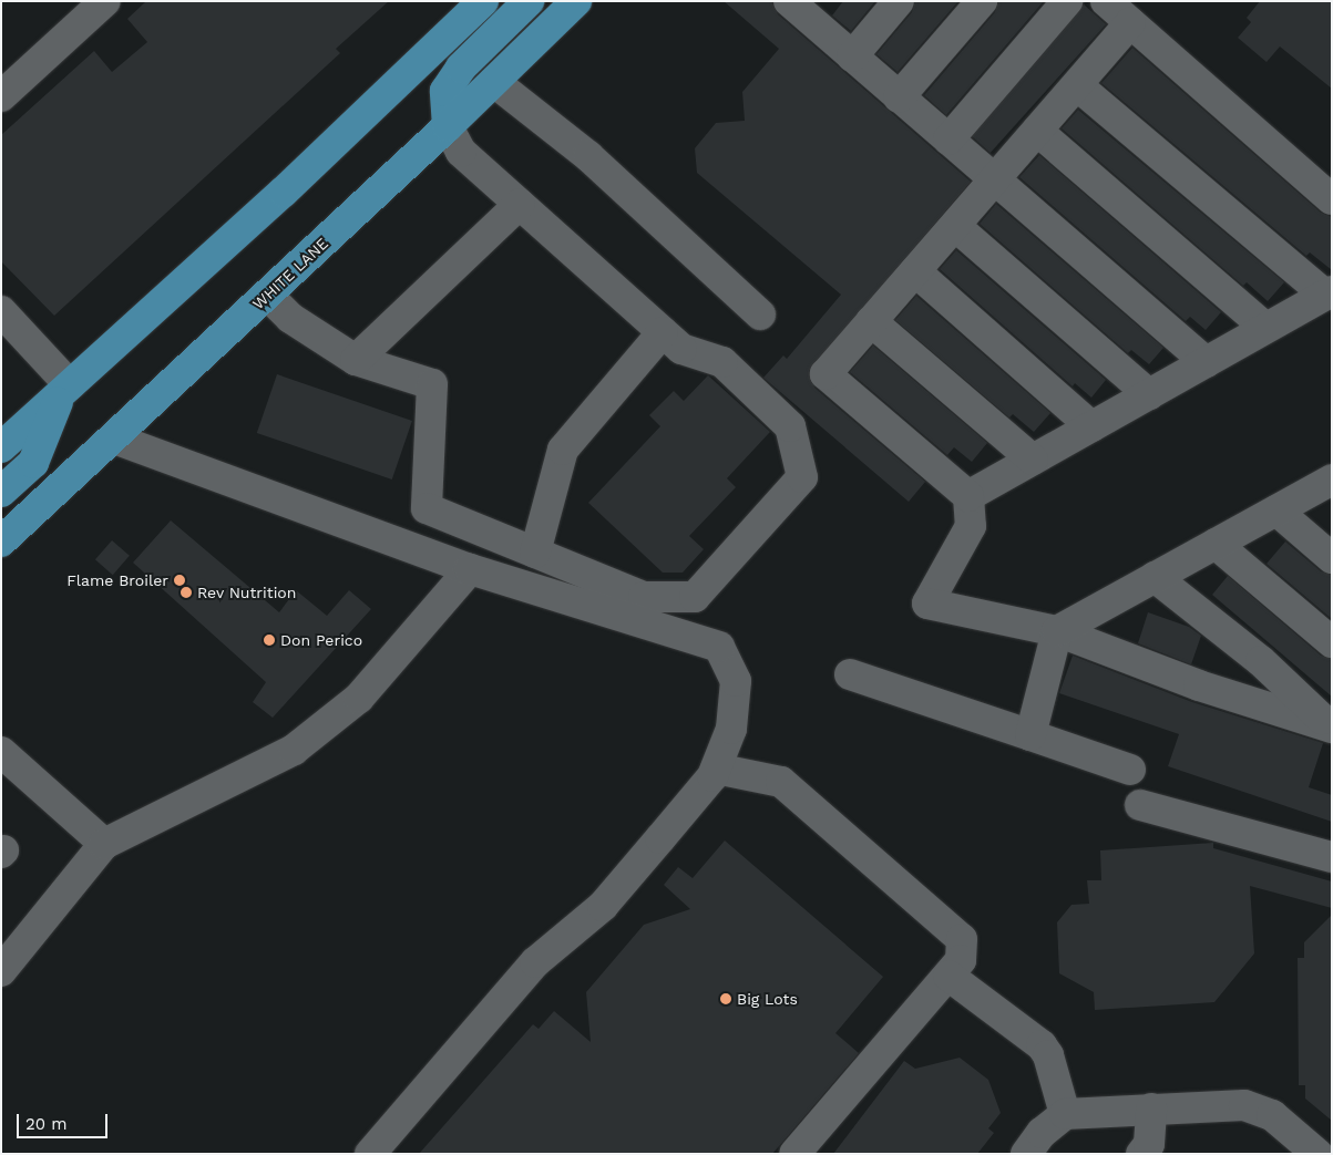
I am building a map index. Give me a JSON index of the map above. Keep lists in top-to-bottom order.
{
  "streets": {
    "main road": ["WHITE LANE"]
  },
  "places": [
    "Flame Broiler",
    "Rev Nutrition",
    "Don Perico",
    "Big Lots"
  ],
  "scale_bar": "20 m"
}
